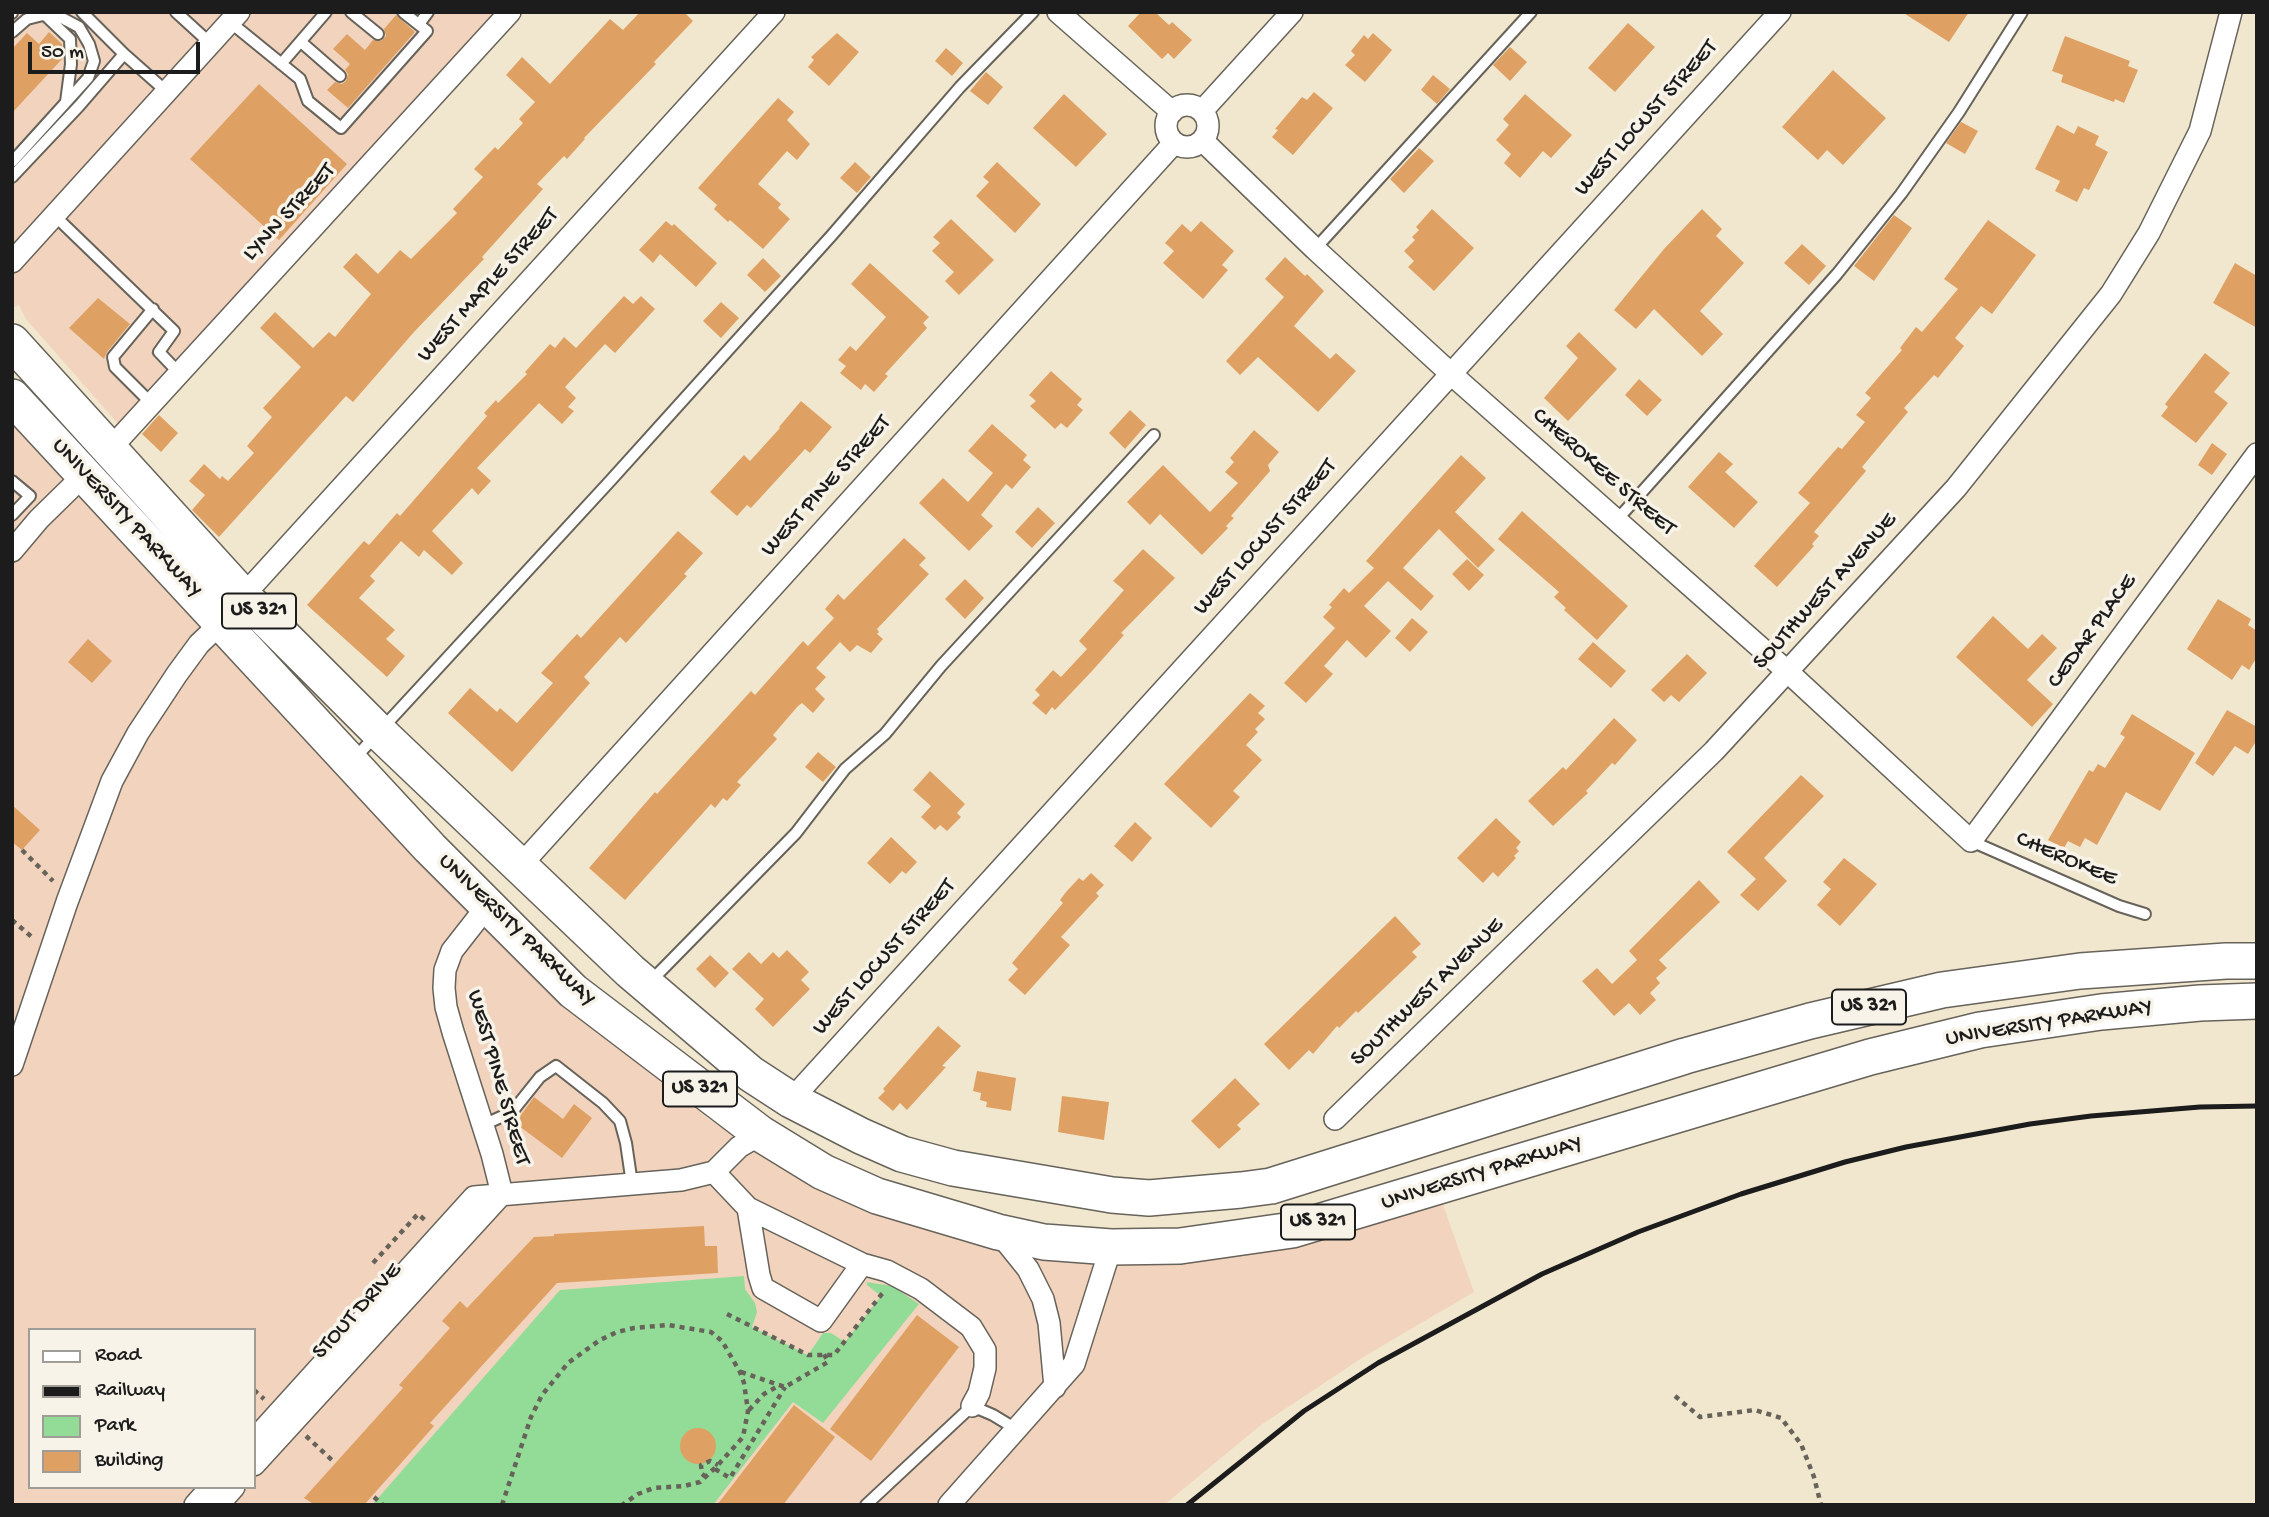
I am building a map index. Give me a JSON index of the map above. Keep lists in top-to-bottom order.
{
  "streets": {
    "highway": ["UNIVERSITY PARKWAY", "US 321"],
    "street": [
      "WEST LOCUST STREET",
      "LYNN STREET",
      "WEST MAPLE STREET",
      "CHEROKEE STREET",
      "WEST PINE STREET",
      "SOUTHWEST AVENUE",
      "CEDAR PLACE",
      "STOUT DRIVE"
    ],
    "lane": ["CHEROKEE"]
  },
  "crossings": [
    ["WEST LOCUST STREET", "CHEROKEE STREET"],
    ["WEST LOCUST STREET", "UNIVERSITY PARKWAY"],
    ["LYNN STREET", "UNIVERSITY PARKWAY"],
    ["WEST MAPLE STREET", "UNIVERSITY PARKWAY"],
    ["CHEROKEE STREET", "WEST PINE STREET"],
    ["CHEROKEE STREET", "SOUTHWEST AVENUE"],
    ["CHEROKEE STREET", "CEDAR PLACE"],
    ["CHEROKEE STREET", "CHEROKEE"],
    ["WEST PINE STREET", "UNIVERSITY PARKWAY"],
    ["WEST PINE STREET", "STOUT DRIVE"],
    ["CEDAR PLACE", "CHEROKEE"]
  ],
  "legend": [
    "Road",
    "Railway",
    "Park",
    "Building"
  ],
  "scale_bar": "50 m"
}
